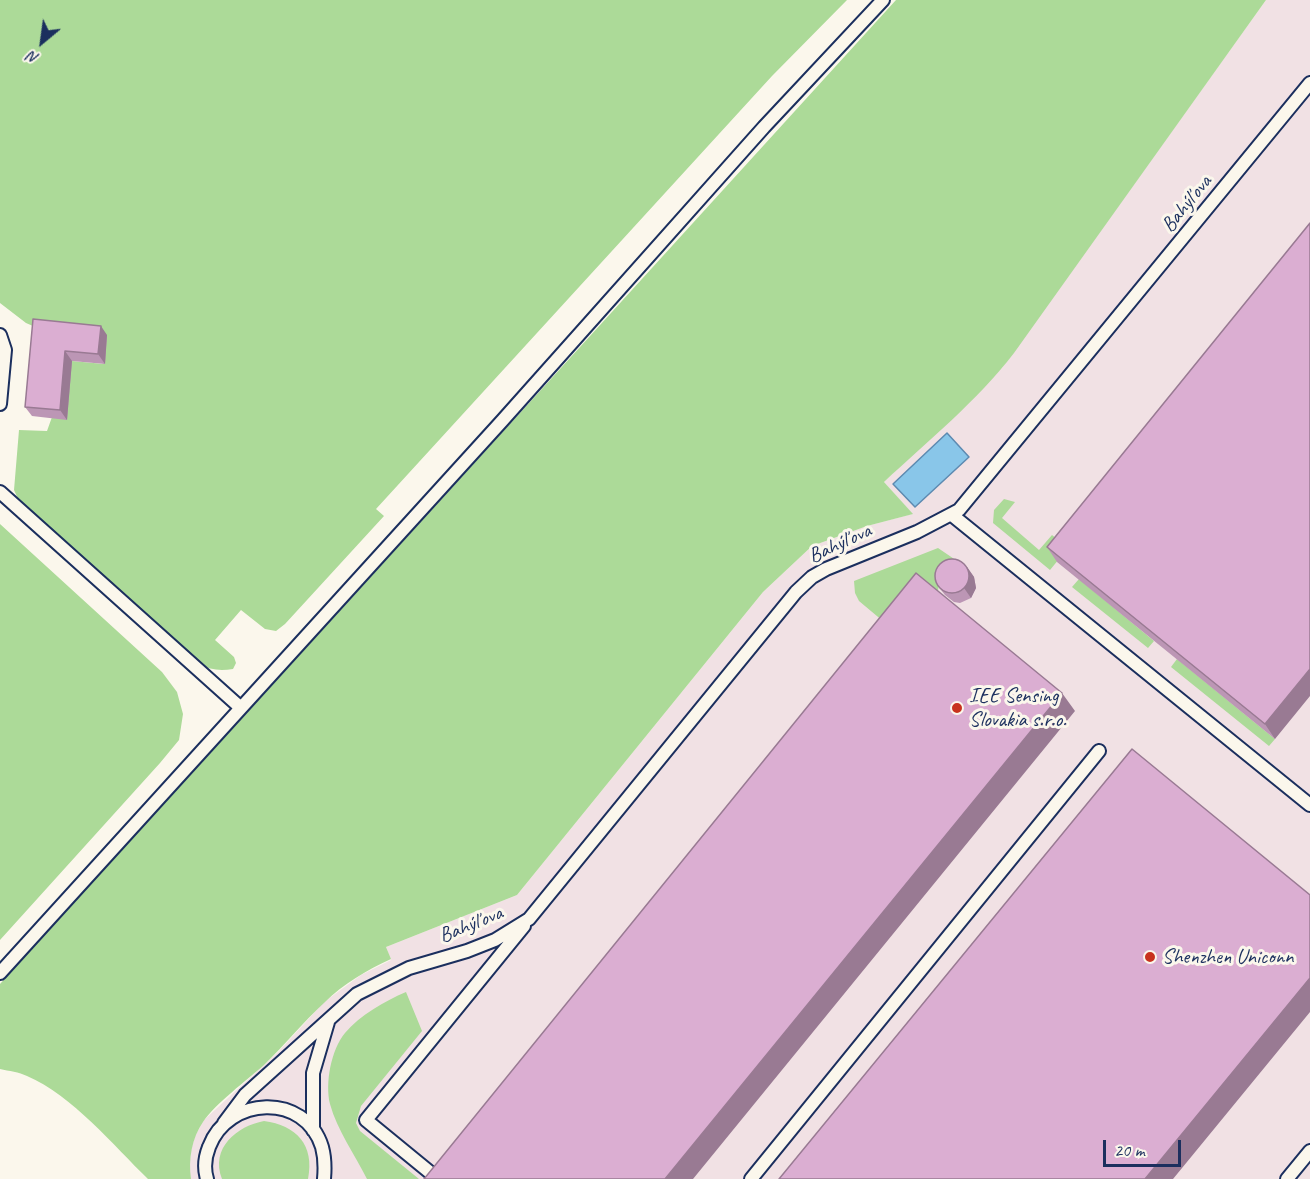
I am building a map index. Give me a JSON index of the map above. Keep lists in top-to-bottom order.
{
  "streets": {
    "lane": ["Bahýľova"]
  },
  "places": ["IEE Sensing Slovakia s.r.o.", "Shenzhen Uniconn"],
  "scale_bar": "20 m",
  "north": "bottom left"
}
